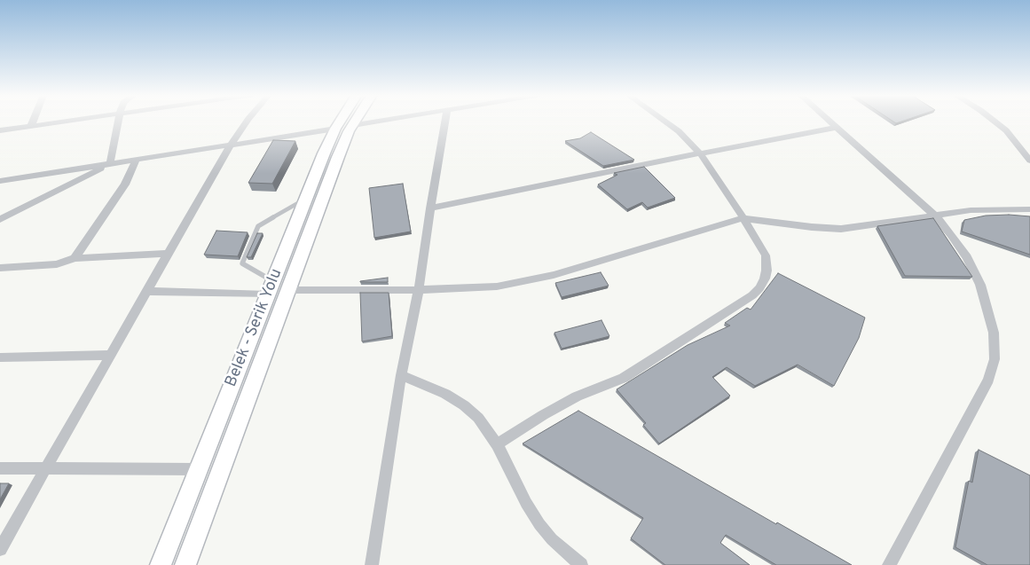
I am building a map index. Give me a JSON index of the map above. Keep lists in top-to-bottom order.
{
  "streets": {
    "main road": ["Belek - Serik Yolu"]
  }
}
